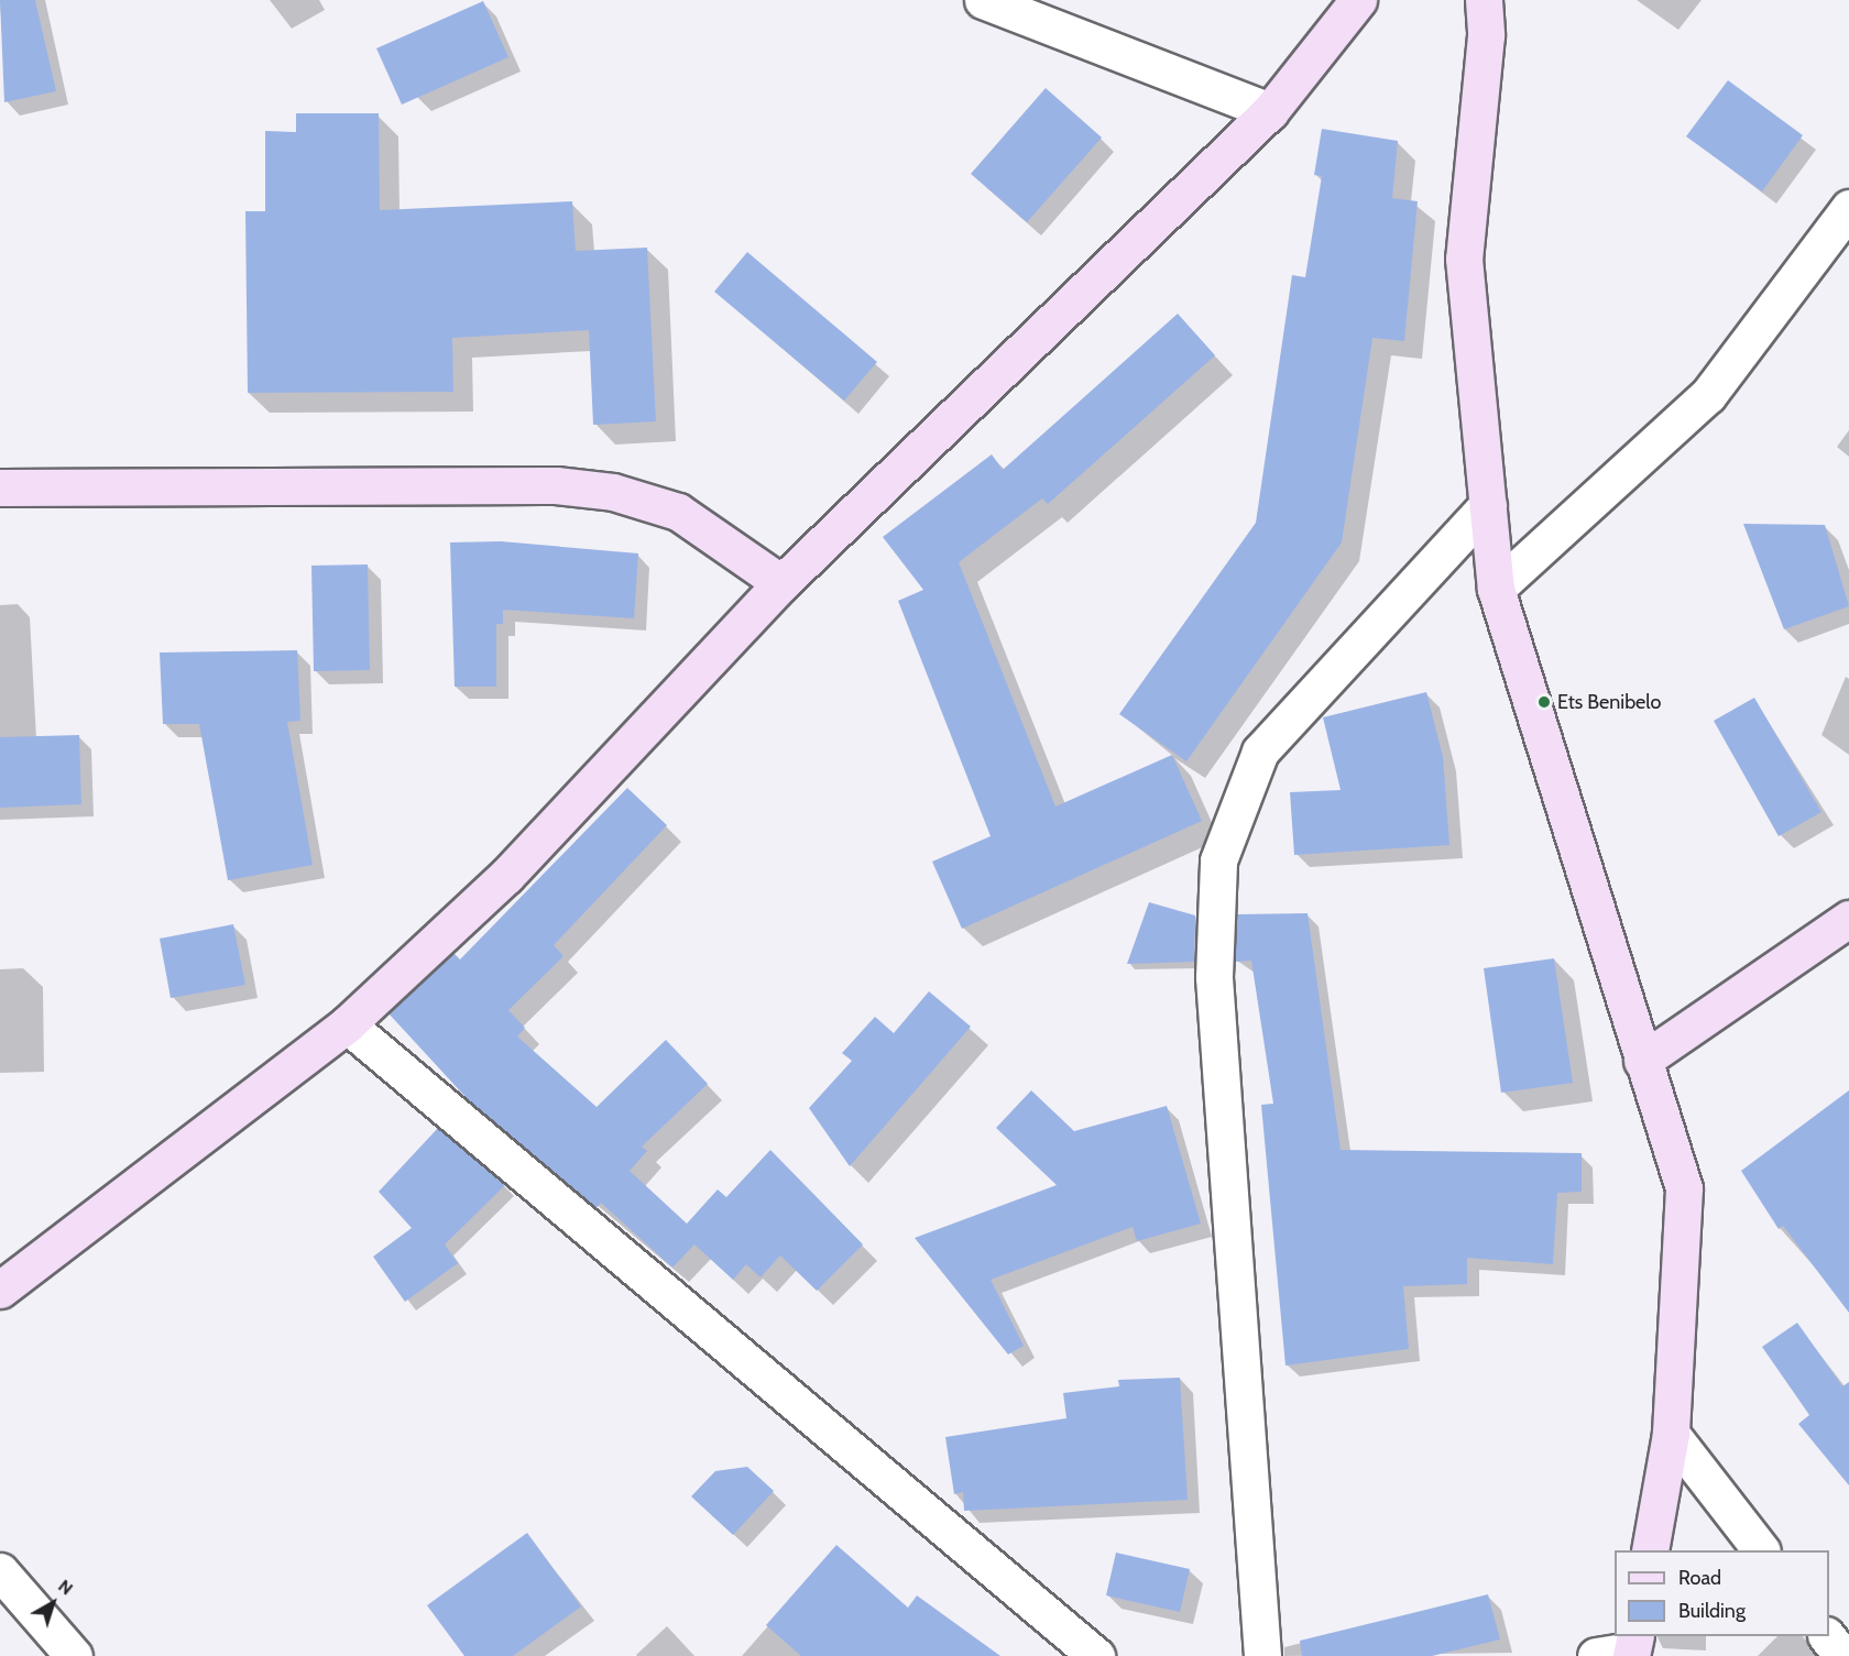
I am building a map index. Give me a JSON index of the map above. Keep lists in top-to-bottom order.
{
  "places": ["Ets Benibelo"],
  "legend": ["Road", "Building"],
  "north": "top right"
}
